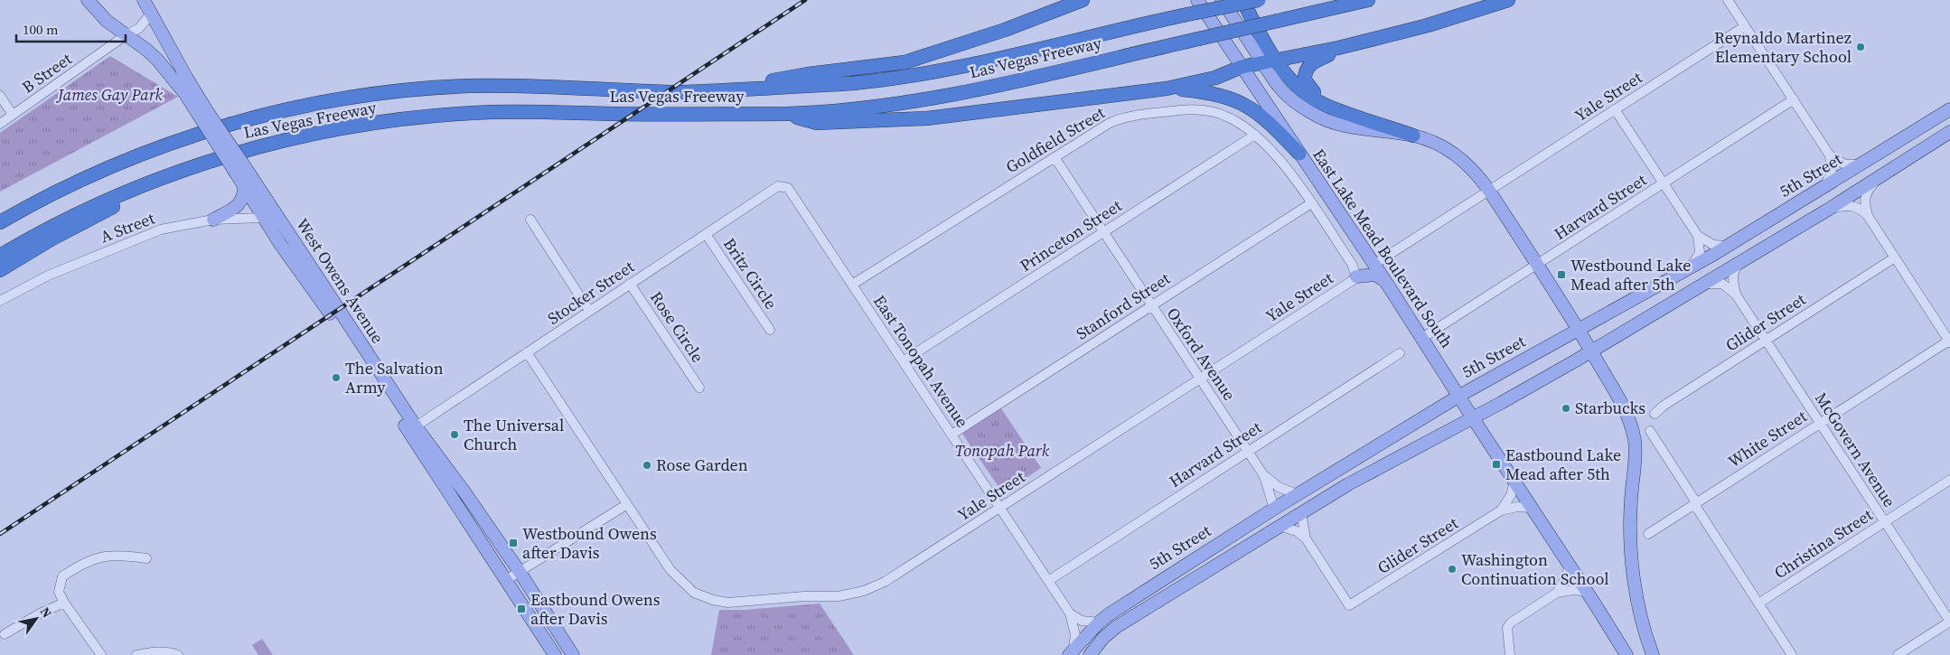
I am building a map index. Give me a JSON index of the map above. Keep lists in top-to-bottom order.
{
  "streets": {
    "highway": ["Las Vegas Freeway"],
    "main road": ["5th Street", "East Lake Mead Boulevard South", "West Owens Avenue"],
    "street": [
      "B Street",
      "Yale Street",
      "Goldfield Street",
      "Harvard Street",
      "A Street",
      "Princeton Street",
      "Britz Circle",
      "Stocker Street",
      "Stanford Street",
      "Glider Street",
      "Rose Circle",
      "Oxford Avenue",
      "East Tonopah Avenue",
      "White Street",
      "McGovern Avenue",
      "Christina Street"
    ]
  },
  "crossings": [
    ["B Street", "West Owens Avenue"],
    ["Yale Street", "Goldfield Street"],
    ["Yale Street", "East Lake Mead Boulevard South"],
    ["Yale Street", "Stocker Street"],
    ["Yale Street", "Oxford Avenue"],
    ["Yale Street", "East Tonopah Avenue"],
    ["Goldfield Street", "Princeton Street"],
    ["Goldfield Street", "Stanford Street"],
    ["Goldfield Street", "Oxford Avenue"],
    ["Goldfield Street", "East Tonopah Avenue"],
    ["5th Street", "East Lake Mead Boulevard South"],
    ["5th Street", "Oxford Avenue"],
    ["5th Street", "East Tonopah Avenue"],
    ["Harvard Street", "East Lake Mead Boulevard South"],
    ["Harvard Street", "Oxford Avenue"],
    ["Harvard Street", "East Tonopah Avenue"],
    ["A Street", "West Owens Avenue"],
    ["Princeton Street", "Oxford Avenue"],
    ["Princeton Street", "East Tonopah Avenue"],
    ["East Lake Mead Boulevard South", "Glider Street"],
    ["Britz Circle", "Stocker Street"],
    ["West Owens Avenue", "Stocker Street"],
    ["Stocker Street", "Rose Circle"],
    ["Stocker Street", "East Tonopah Avenue"],
    ["Stanford Street", "Oxford Avenue"],
    ["Stanford Street", "East Tonopah Avenue"],
    ["Glider Street", "McGovern Avenue"],
    ["White Street", "McGovern Avenue"],
    ["McGovern Avenue", "Christina Street"]
  ],
  "parks": ["James Gay Park", "Tonopah Park"],
  "places": {
    "other": [
      "Reynaldo Martinez Elementary School",
      "The Salvation Army",
      "Starbucks",
      "The Universal Church",
      "Rose Garden",
      "Washington Continuation School"
    ],
    "transit": [
      "Westbound Lake Mead after 5th",
      "Eastbound Lake Mead after 5th",
      "Westbound Owens after Davis",
      "Eastbound Owens after Davis"
    ]
  },
  "scale_bar": "100 m",
  "north": "top right"
}
